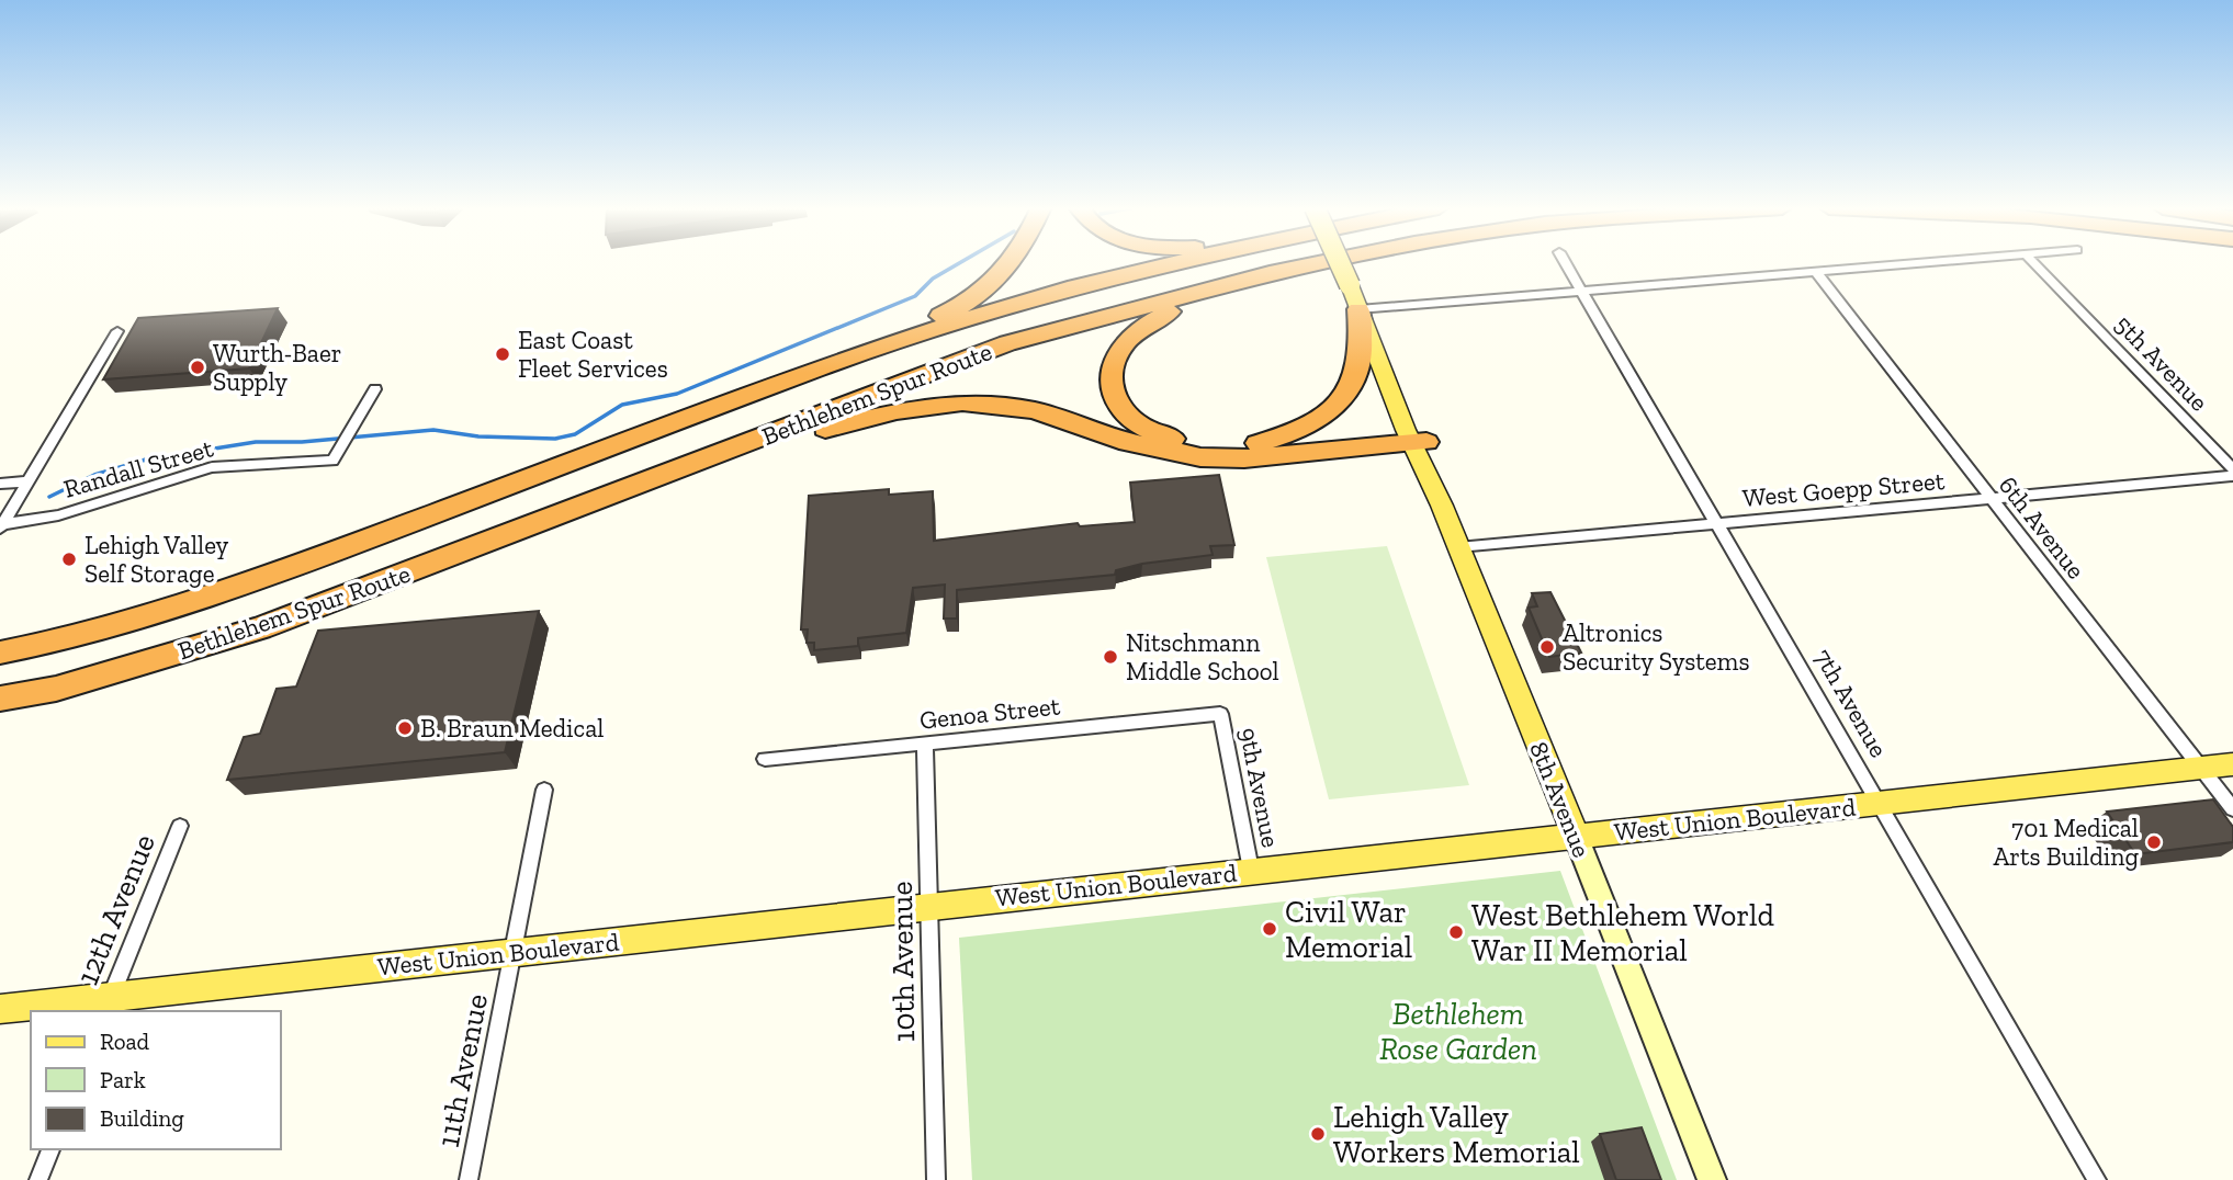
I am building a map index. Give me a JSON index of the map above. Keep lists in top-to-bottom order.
{
  "streets": {
    "highway": ["Bethlehem Spur Route"],
    "main road": ["8th Avenue", "West Union Boulevard"],
    "street": [
      "5th Avenue",
      "Randall Street",
      "West Goepp Street",
      "6th Avenue",
      "7th Avenue",
      "Genoa Street",
      "9th Avenue",
      "12th Avenue",
      "10th Avenue",
      "11th Avenue"
    ]
  },
  "crossings": [
    ["West Goepp Street", "6th Avenue"],
    ["West Goepp Street", "7th Avenue"],
    ["West Goepp Street", "8th Avenue"],
    ["6th Avenue", "West Union Boulevard"],
    ["7th Avenue", "West Union Boulevard"],
    ["Genoa Street", "9th Avenue"],
    ["Genoa Street", "10th Avenue"],
    ["9th Avenue", "West Union Boulevard"],
    ["8th Avenue", "West Union Boulevard"],
    ["West Union Boulevard", "12th Avenue"],
    ["West Union Boulevard", "10th Avenue"],
    ["West Union Boulevard", "11th Avenue"]
  ],
  "parks": ["Bethlehem Rose Garden"],
  "places": [
    "East Coast Fleet Services",
    "Wurth-Baer Supply",
    "Lehigh Valley Self Storage",
    "Altronics Security Systems",
    "Nitschmann Middle School",
    "B. Braun Medical",
    "701 Medical Arts Building",
    "Civil War Memorial",
    "West Bethlehem World War II Memorial",
    "Lehigh Valley Workers Memorial"
  ],
  "legend": ["Road", "Park", "Building"]
}
